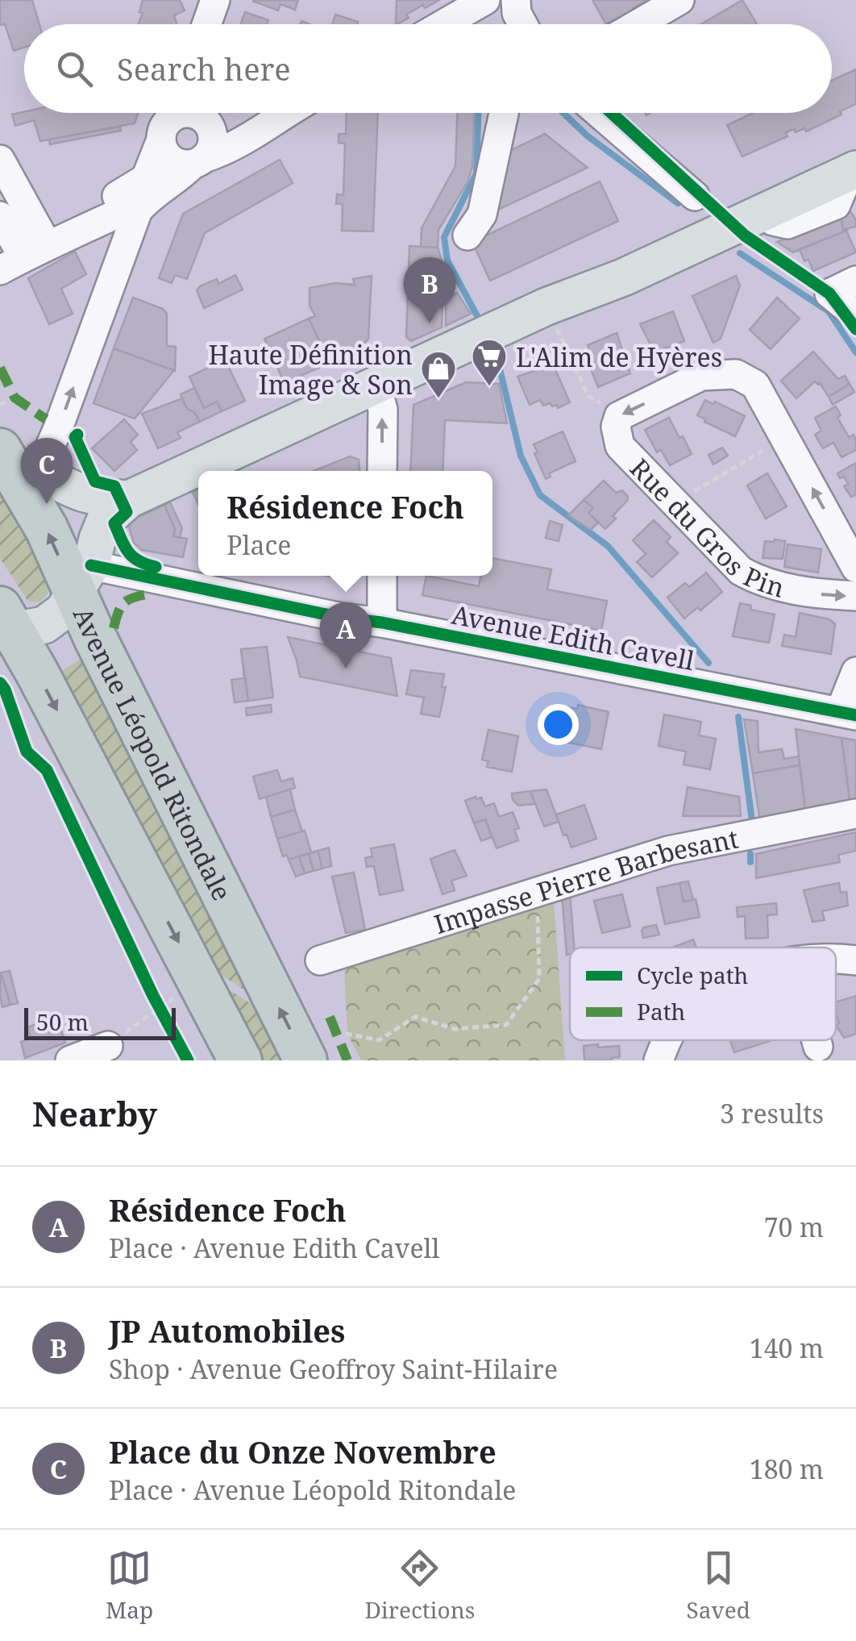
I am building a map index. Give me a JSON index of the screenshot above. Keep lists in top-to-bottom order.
{
  "streets": {
    "highway": ["Avenue Léopold Ritondale"],
    "street": ["Rue du Gros Pin", "Avenue Edith Cavell", "Impasse Pierre Barbesant"]
  },
  "crossings": [
    ["Avenue Edith Cavell", "Avenue Léopold Ritondale"]
  ],
  "one_way": ["Rue du Gros Pin"],
  "places": {
    "supermarket": ["L'Alim de Hyères"],
    "shop": ["Haute Définition Image & Son"]
  },
  "legend": ["Cycle path", "Path"],
  "scale_bar": "50 m",
  "page": {
    "search": "Search here",
    "pins": ["B", "C", "A"],
    "popup": ["Résidence Foch", "Place"],
    "scale": "50 m",
    "heading": ["Nearby", "3 results"],
    "list": [
      {
        "mark": "A",
        "name": "Résidence Foch",
        "note": "Place · Avenue Edith Cavell",
        "value": "70 m"
      },
      {
        "mark": "B",
        "name": "JP Automobiles",
        "note": "Shop · Avenue Geoffroy Saint-Hilaire",
        "value": "140 m"
      },
      {
        "mark": "C",
        "name": "Place du Onze Novembre",
        "note": "Place · Avenue Léopold Ritondale",
        "value": "180 m"
      }
    ],
    "nav": ["Map", "Directions", "Saved"]
  }
}
